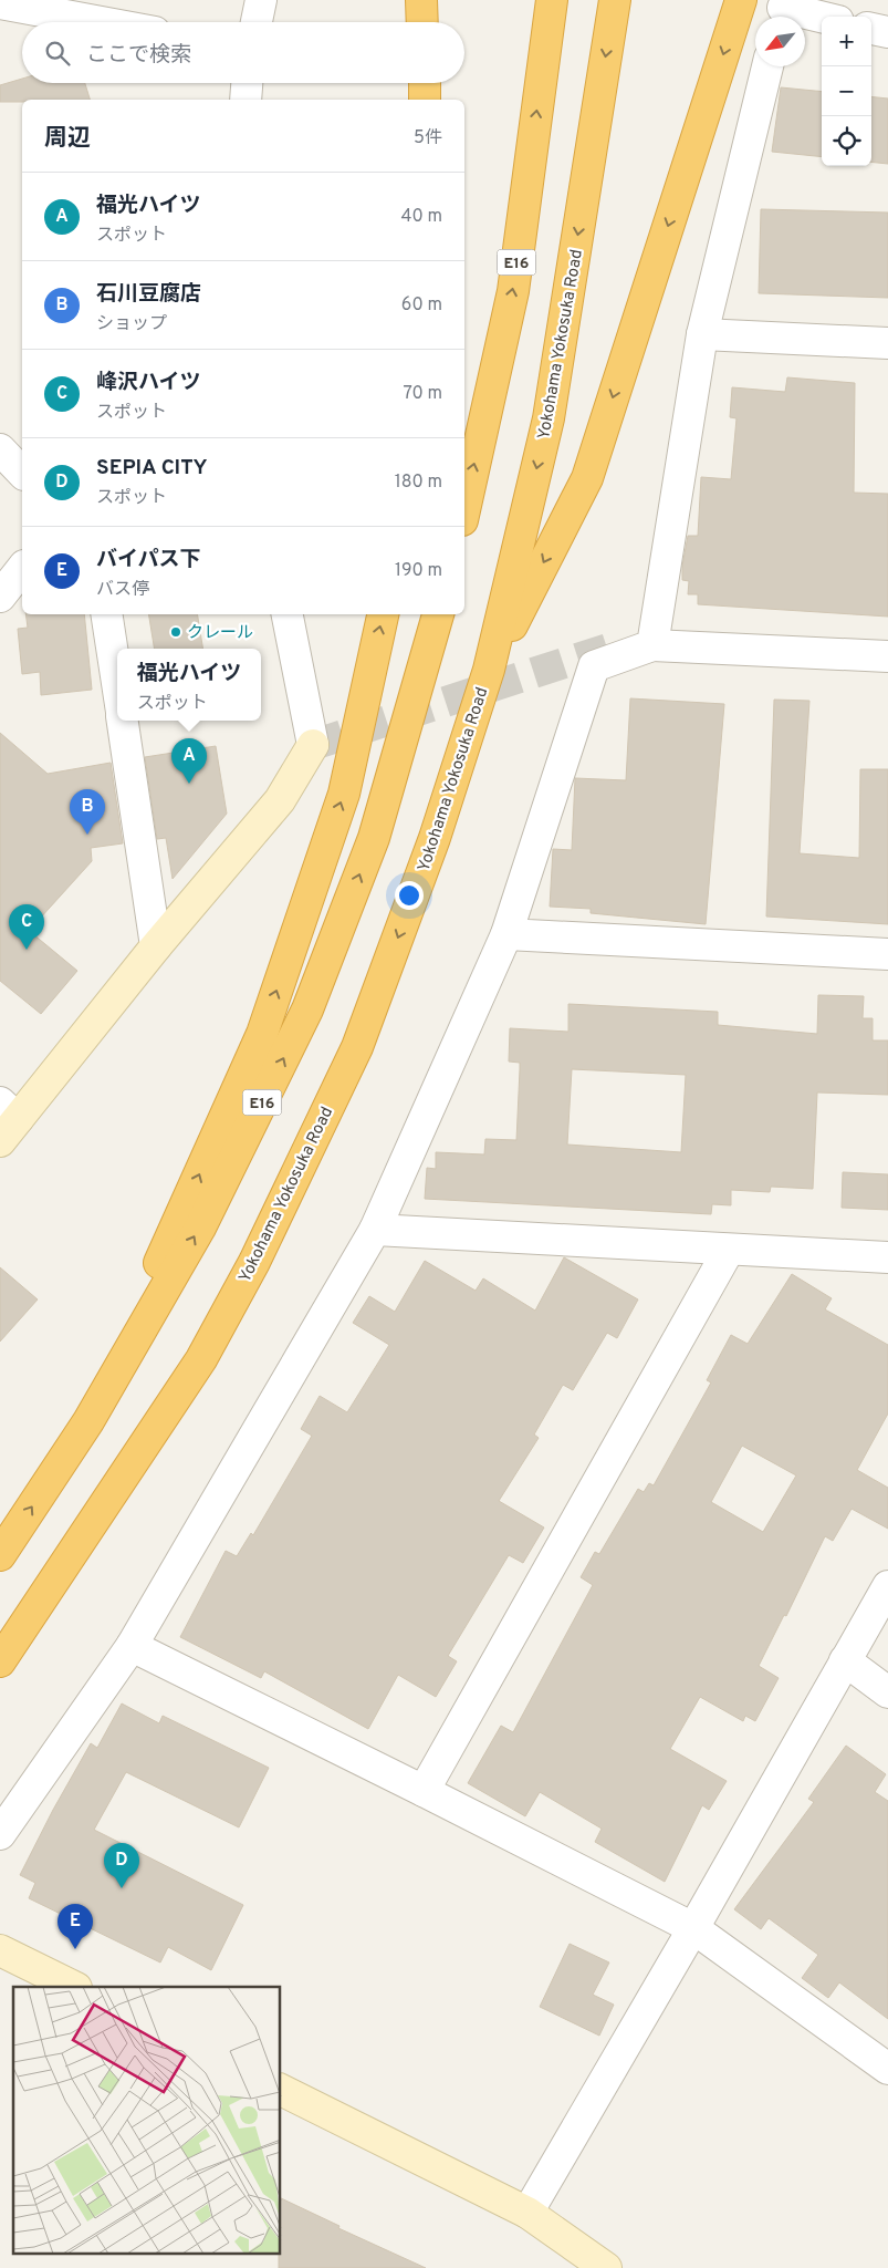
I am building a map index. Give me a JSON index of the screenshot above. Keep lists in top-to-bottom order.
{
  "streets": {
    "highway": ["E16", "Yokohama Yokosuka Road"]
  },
  "places": ["クレール"],
  "north": "bottom left",
  "page": {
    "map_buttons": ["+", "−"],
    "search": "ここで検索",
    "heading": ["周辺", "5件"],
    "list": [
      {
        "mark": "A",
        "name": "福光ハイツ",
        "note": "スポット",
        "value": "40 m"
      },
      {
        "mark": "B",
        "name": "石川豆腐店",
        "note": "ショップ",
        "value": "60 m"
      },
      {
        "mark": "C",
        "name": "峰沢ハイツ",
        "note": "スポット",
        "value": "70 m"
      },
      {
        "mark": "D",
        "name": "SEPIA CITY",
        "note": "スポット",
        "value": "180 m"
      },
      {
        "mark": "E",
        "name": "バイパス下",
        "note": "バス停",
        "value": "190 m"
      }
    ],
    "popup": ["福光ハイツ", "スポット"],
    "pins": [
      "A",
      "B",
      "C",
      "D",
      "E"
    ]
  }
}
